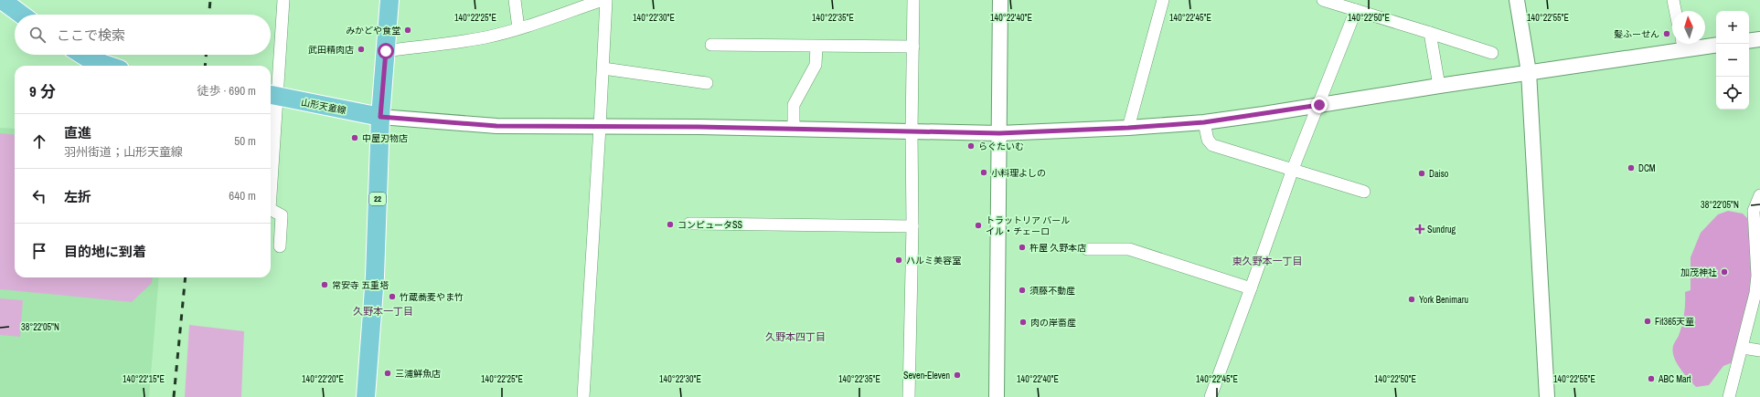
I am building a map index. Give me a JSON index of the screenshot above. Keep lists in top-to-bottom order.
{
  "streets": {
    "main road": ["山形天童線", "22"]
  },
  "crossings": [
    ["山形天童線", "22"]
  ],
  "districts": ["東久野本一丁目", "久野本一丁目", "久野本四丁目"],
  "places": {
    "other": [
      "みかどや食堂",
      "髪ふーせん",
      "武田精肉店",
      "中屋刃物店",
      "らぐたいむ",
      "DCM",
      "小料理よしの",
      "Daiso",
      "コンピュータSS",
      "トラットリア バール イル・チェーロ",
      "杵屋 久野本店",
      "ハルミ美容室",
      "加茂神社",
      "常安寺 五重塔",
      "須藤不動産",
      "竹蔵蕎麦やま竹",
      "York Benimaru",
      "Fit365天童",
      "肉の岸畜産",
      "三浦鮮魚店",
      "Seven-Eleven",
      "ABC Mart"
    ],
    "health": ["Sundrug"]
  },
  "north": "top",
  "page": {
    "map_buttons": ["+", "−"],
    "search": "ここで検索",
    "heading": ["9 分", "徒歩 · 690 m"],
    "list": [
      ["直進", "羽州街道；山形天童線", "50 m"],
      ["左折", "640 m"],
      "目的地に到着"
    ]
  },
  "coordinates": [
    "140°22'25\"E",
    "140°22'30\"E",
    "140°22'35\"E",
    "140°22'40\"E",
    "140°22'45\"E",
    "140°22'50\"E",
    "140°22'55\"E",
    "38°22'05\"N",
    "140°22'15\"E",
    "140°22'20\"E"
  ]
}
